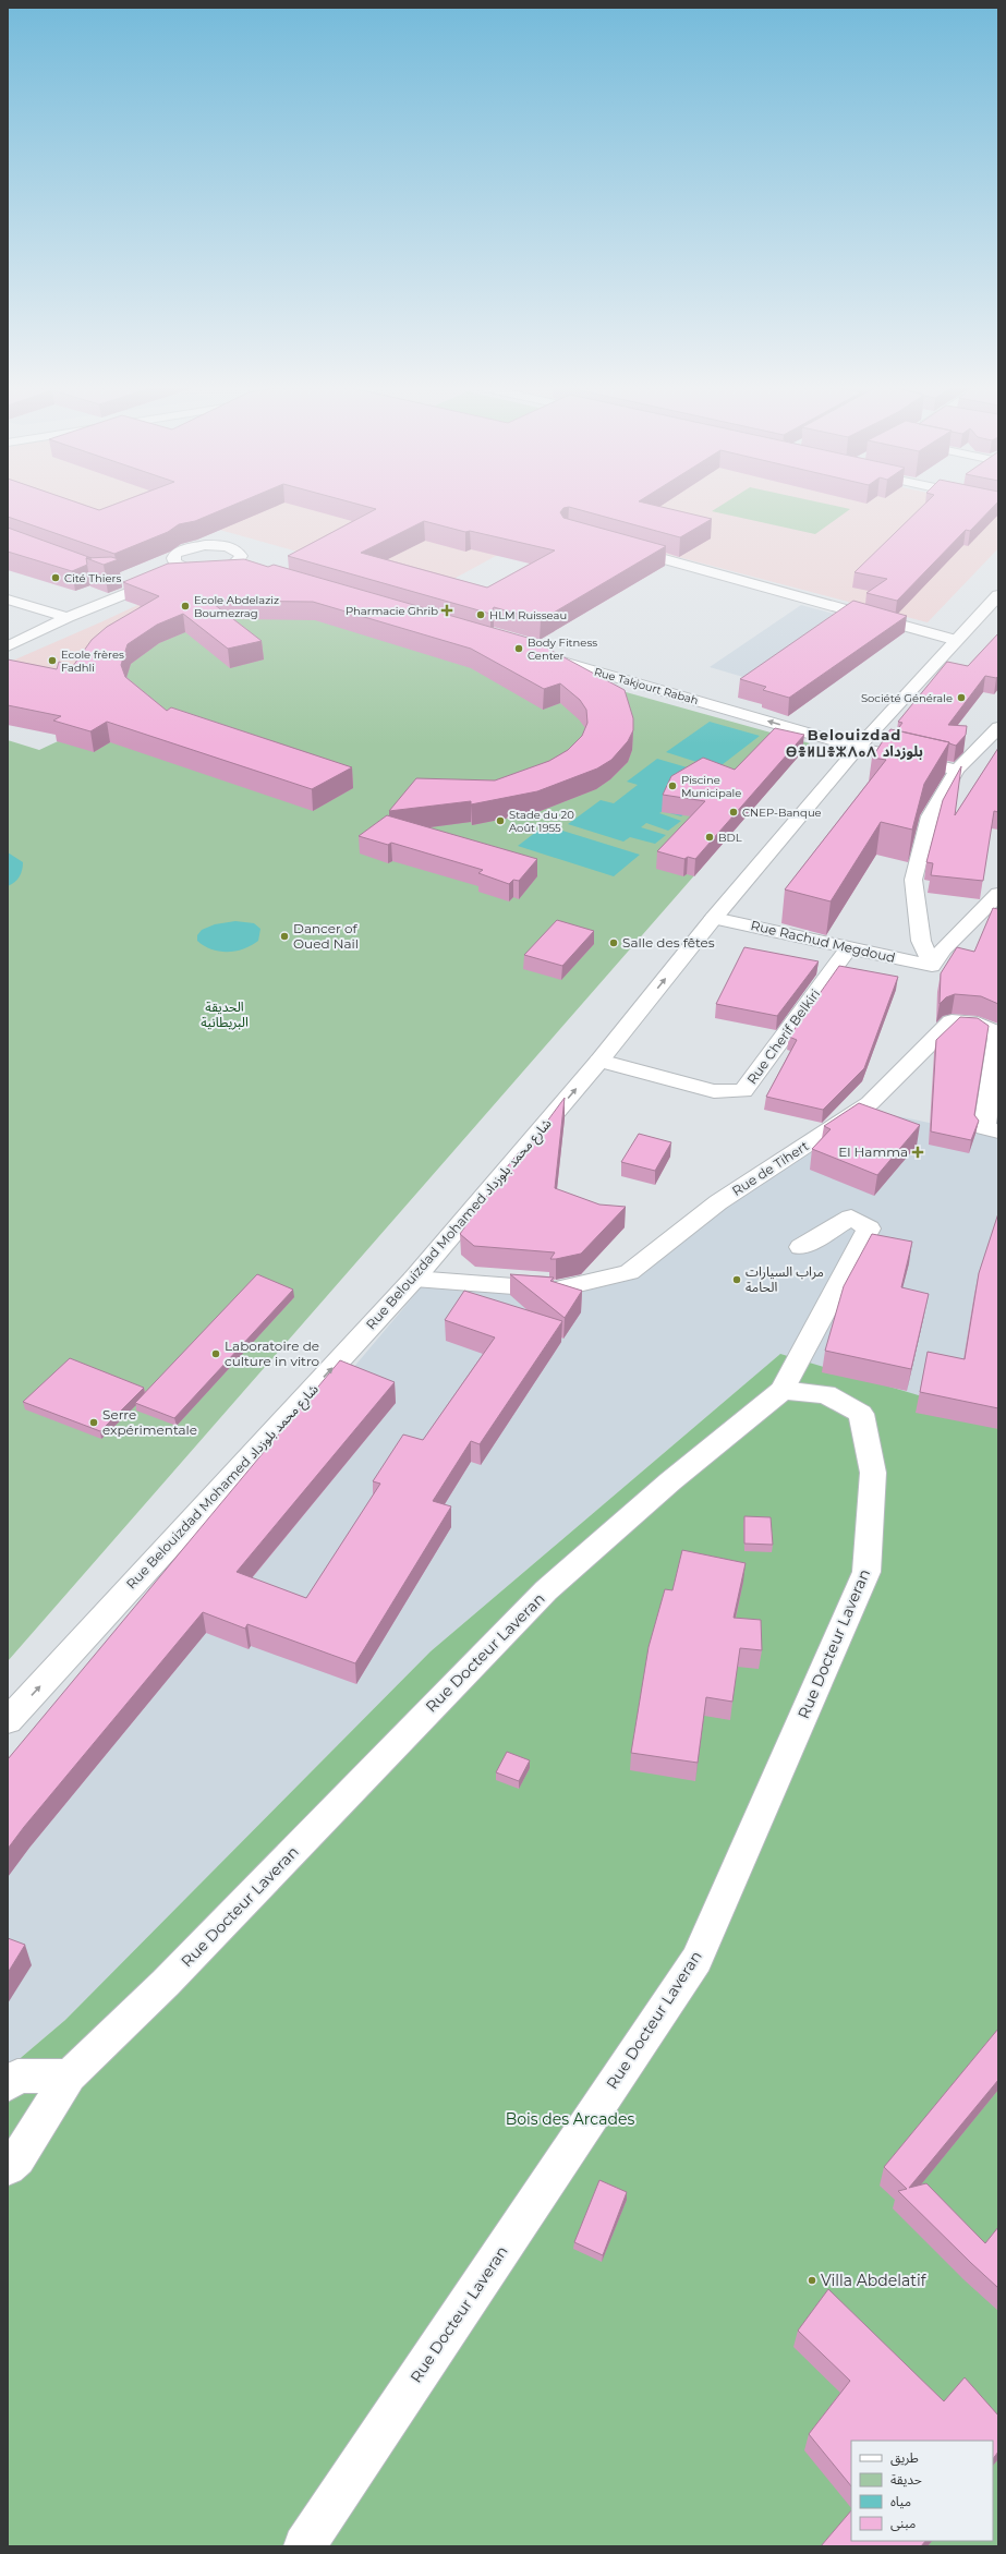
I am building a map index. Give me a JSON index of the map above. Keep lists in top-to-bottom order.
{
  "streets": {
    "street": [
      "Rue Takjourt Rabah",
      "Rue Rachud Megdoud",
      "Rue Cherif Belkiri",
      "Rue de Tihert",
      "Rue Belouizdad Mohamed شارع محمد بلوزداد",
      "Rue Docteur Laveran"
    ]
  },
  "crossings": [
    ["Rue Takjourt Rabah", "Rue Belouizdad Mohamed شارع محمد بلوزداد"],
    ["Rue Rachud Megdoud", "Rue Cherif Belkiri"],
    ["Rue Rachud Megdoud", "Rue Belouizdad Mohamed شارع محمد بلوزداد"],
    ["Rue Cherif Belkiri", "Rue Belouizdad Mohamed شارع محمد بلوزداد"],
    ["Rue de Tihert", "Rue Belouizdad Mohamed شارع محمد بلوزداد"]
  ],
  "one_way": ["Rue Belouizdad Mohamed شارع محمد بلوزداد"],
  "districts": ["Belouizdad ⴱⴻⵍⵡⴻⵣⴷⴰⴷ بلوزداد"],
  "parks": ["الحديقة البريطانية", "Bois des Arcades"],
  "places": {
    "other": [
      "Cité Thiers",
      "Ecole Abdelaziz Boumezrag",
      "HLM Ruisseau",
      "Body Fitness Center",
      "Ecole frères Fadhli",
      "Société Générale",
      "Piscine Municipale",
      "CNEP-Banque",
      "Stade du 20 Août 1955",
      "BDL",
      "Dancer of Oued Nail",
      "Salle des fêtes",
      "مراب السيارات الحامة",
      "Laboratoire de culture in vitro",
      "Serre expérimentale",
      "Villa Abdelatif"
    ],
    "health": ["Pharmacie Ghrib", "El Hamma"]
  },
  "legend": [
    "طريق",
    "حديقة",
    "مياه",
    "مبنى"
  ]
}
